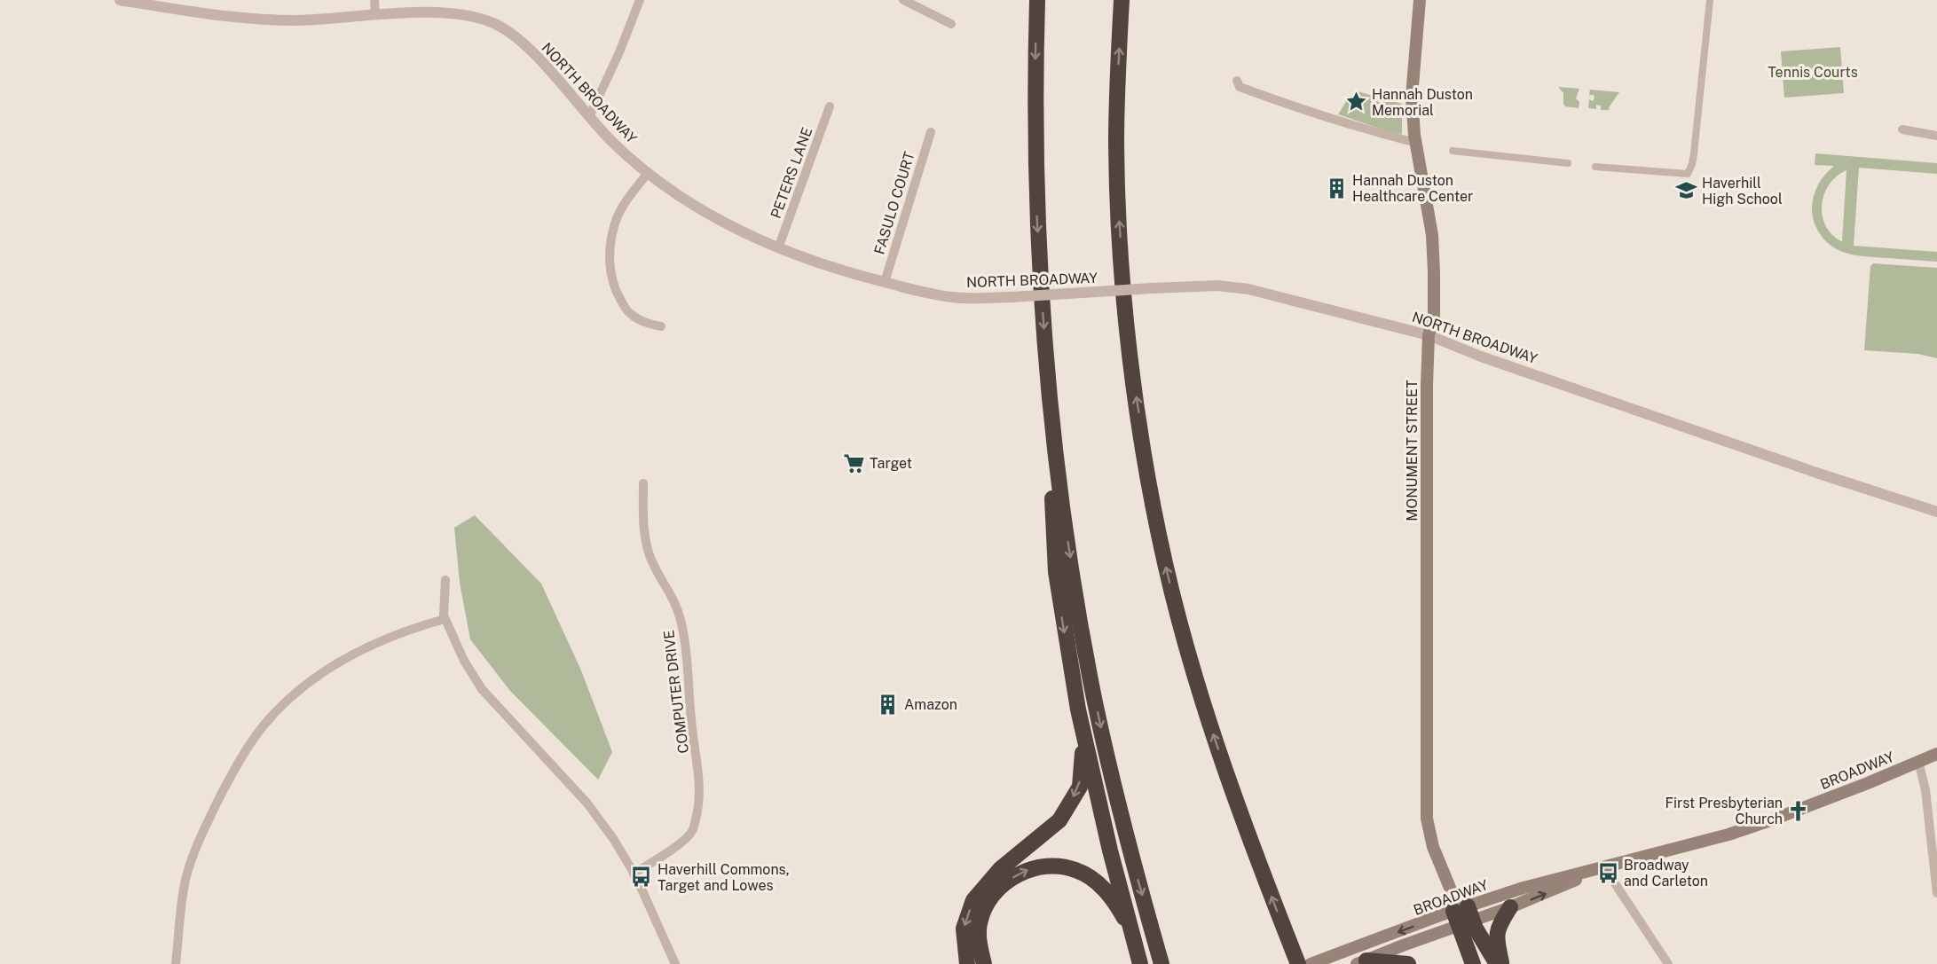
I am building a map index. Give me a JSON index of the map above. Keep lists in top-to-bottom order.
{
  "streets": {
    "main road": ["MONUMENT STREET", "BROADWAY"],
    "street": [
      "NORTH BROADWAY",
      "PETERS LANE",
      "FASULO COURT",
      "COMPUTER DRIVE"
    ]
  },
  "crossings": [
    ["NORTH BROADWAY", "PETERS LANE"],
    ["NORTH BROADWAY", "FASULO COURT"],
    ["NORTH BROADWAY", "MONUMENT STREET"],
    ["MONUMENT STREET", "BROADWAY"]
  ],
  "parks": ["Tennis Courts"],
  "places": {
    "place": ["Hannah Duston Memorial"],
    "building": ["Hannah Duston Healthcare Center", "Amazon"],
    "school or university": ["Haverhill High School"],
    "supermarket": ["Target"],
    "church": ["First Presbyterian Church"],
    "bus stop": ["Broadway and Carleton", "Haverhill Commons, Target and Lowes"]
  }
}
